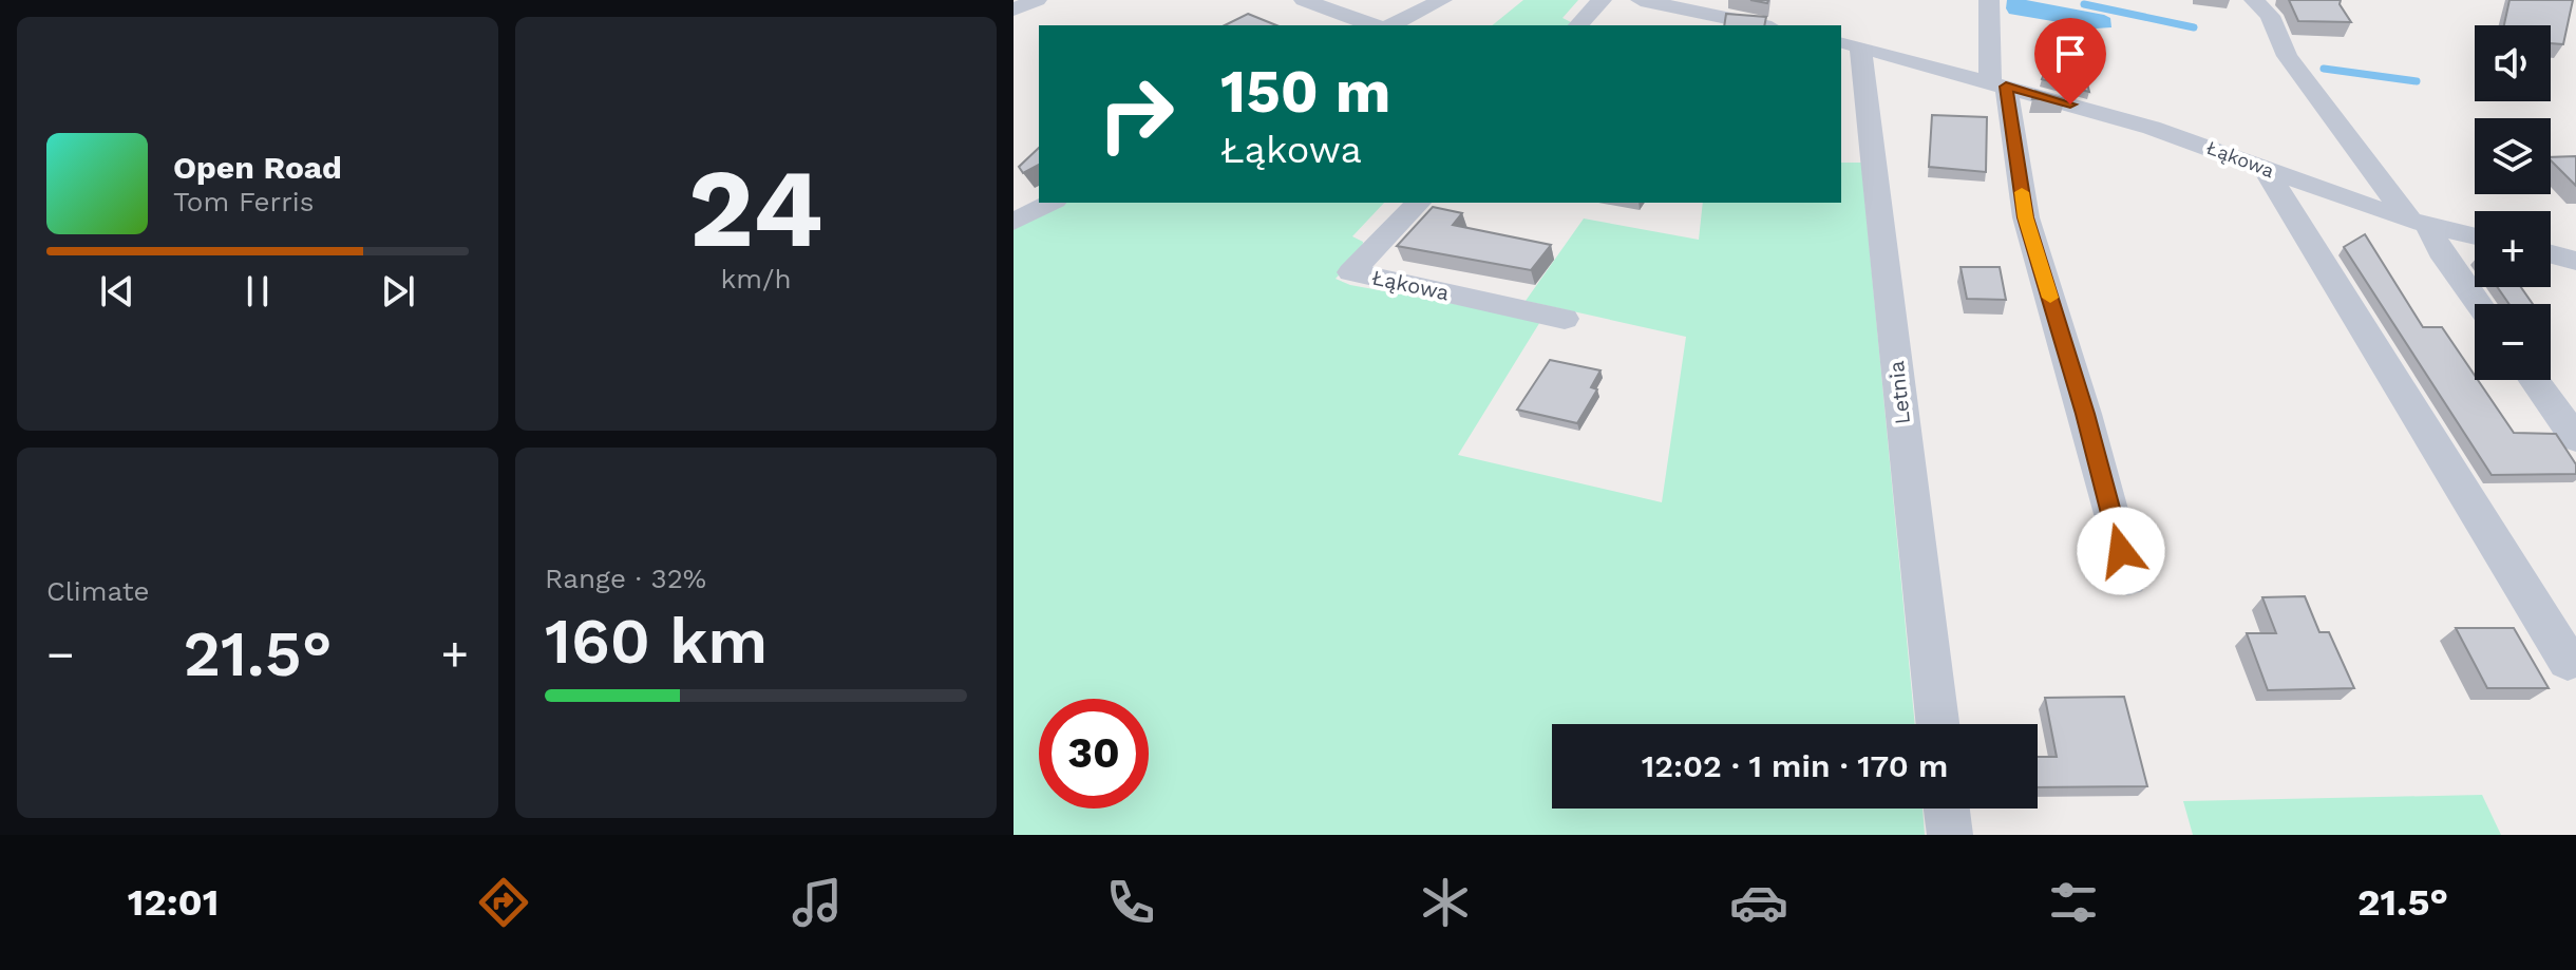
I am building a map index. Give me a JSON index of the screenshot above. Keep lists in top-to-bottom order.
{
  "streets": {
    "street": ["Łąkowa", "Letnia"]
  },
  "crossings": [
    ["Łąkowa", "Letnia"]
  ],
  "page": {
    "tile": [
      ["24", "km/h"],
      "Climate",
      ["Range · 32%", "160 km"]
    ],
    "map_buttons": ["+", "−"],
    "turn": ["150 m", "Łąkowa"],
    "song": ["Open Road", "Tom Ferris"],
    "heat": ["−", "21.5°", "+"],
    "limit": "30",
    "trip": "12:02 · 1 min · 170 m",
    "tabs": ["12:01", "21.5°"]
  }
}
